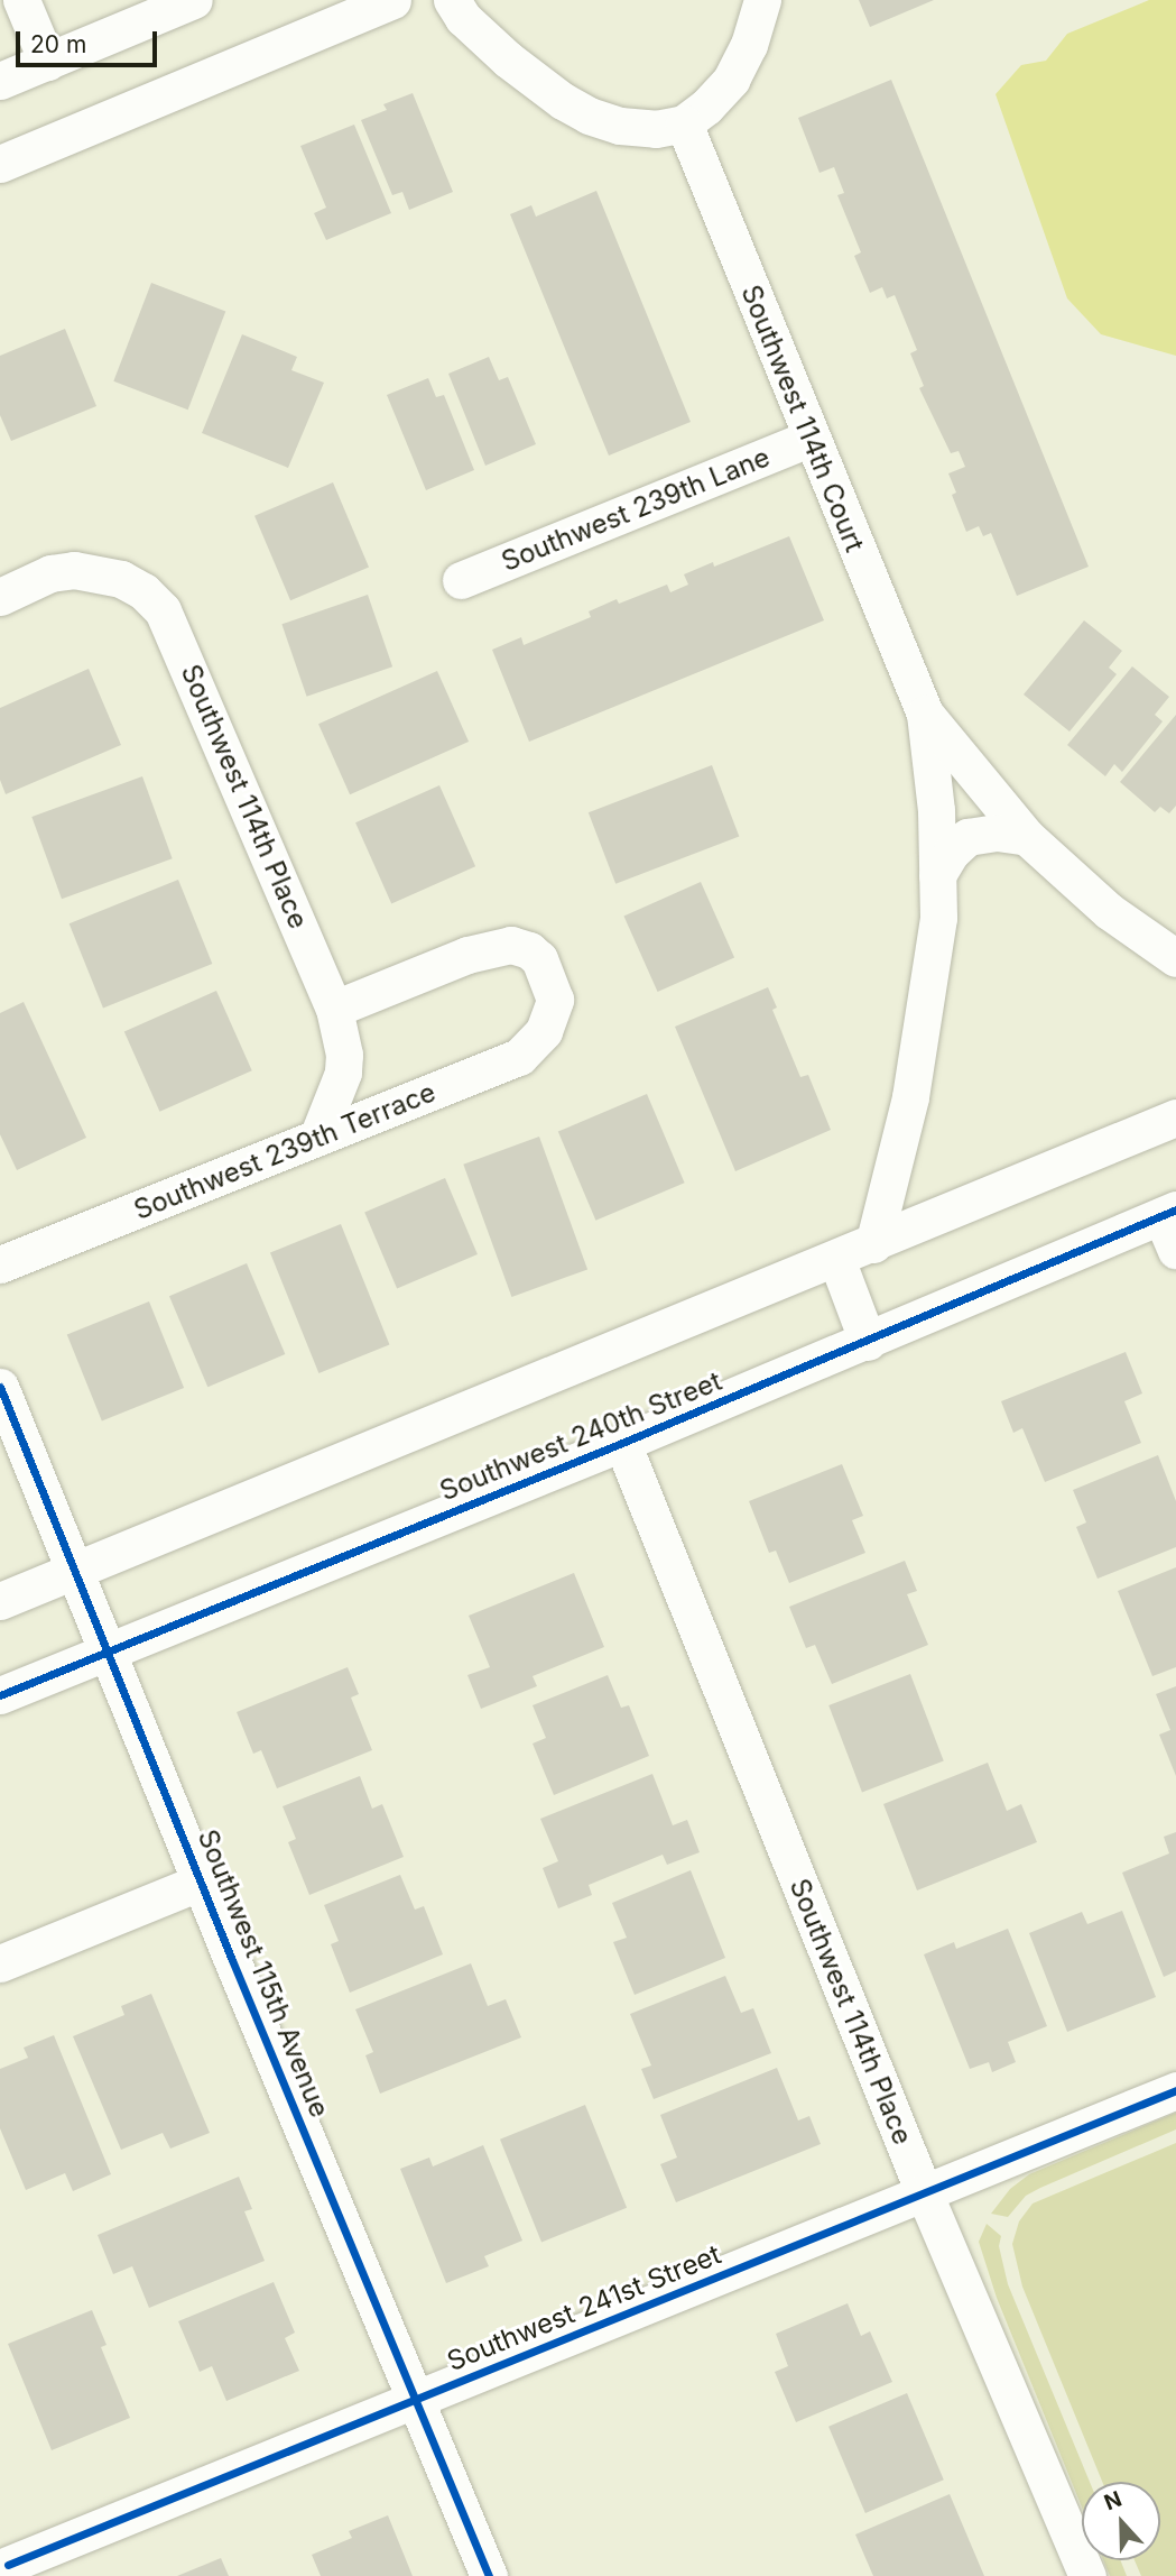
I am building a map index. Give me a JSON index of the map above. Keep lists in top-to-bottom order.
{
  "streets": {
    "street": [
      "Southwest 114th Court",
      "Southwest 239th Lane",
      "Southwest 114th Place",
      "Southwest 239th Terrace",
      "Southwest 240th Street",
      "Southwest 115th Avenue",
      "Southwest 241st Street"
    ]
  },
  "crossings": [
    ["Southwest 114th Court", "Southwest 239th Lane"],
    ["Southwest 114th Place", "Southwest 239th Terrace"],
    ["Southwest 114th Place", "Southwest 240th Street"],
    ["Southwest 114th Place", "Southwest 241st Street"],
    ["Southwest 240th Street", "Southwest 115th Avenue"],
    ["Southwest 115th Avenue", "Southwest 241st Street"]
  ],
  "scale_bar": "20 m",
  "north": "top"
}
